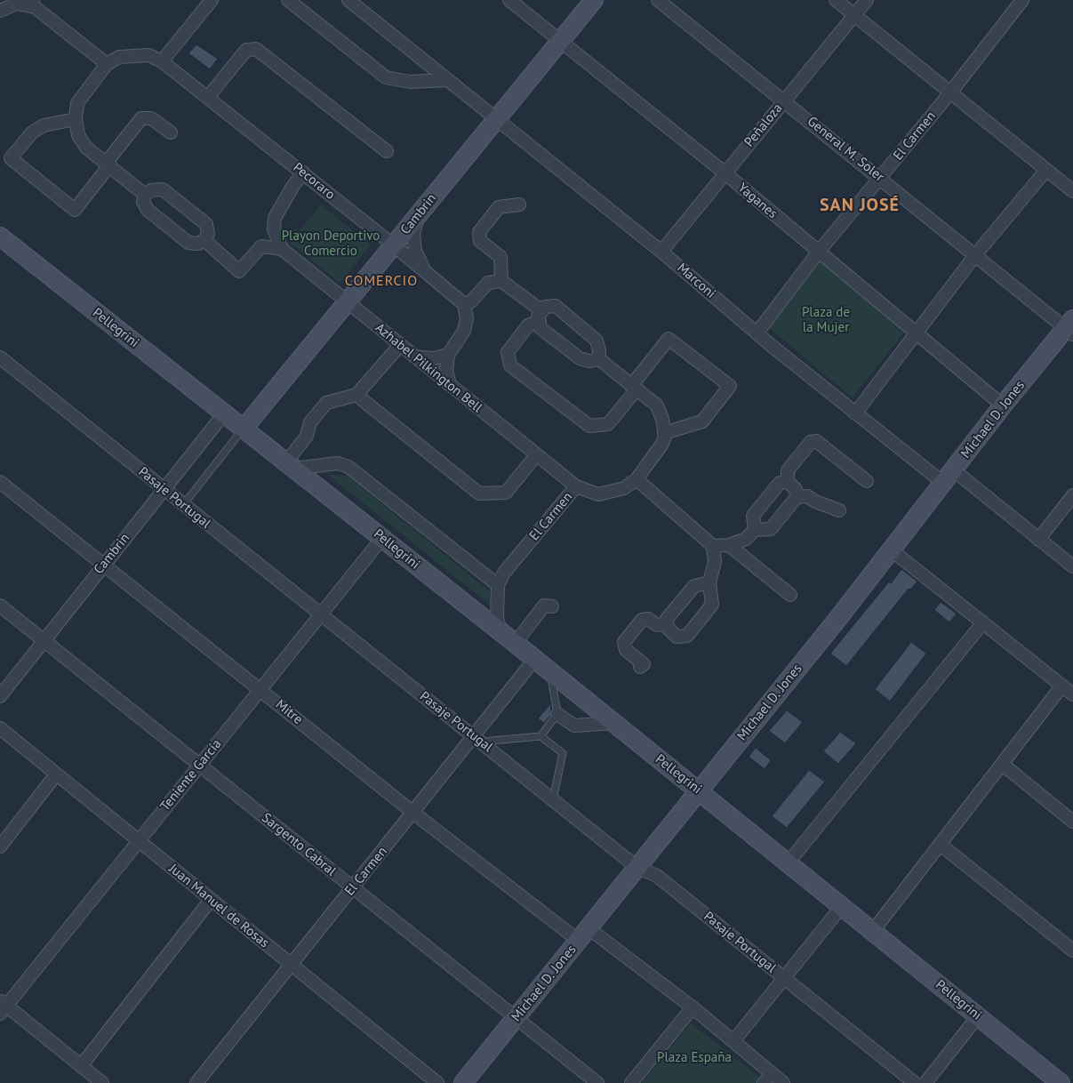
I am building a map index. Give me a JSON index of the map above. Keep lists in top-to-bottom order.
{
  "streets": {
    "street": [
      "Peñaloza",
      "El Carmen",
      "General M. Soler",
      "Pecoraro",
      "Yaganes",
      "Cambrin",
      "Marconi",
      "Pellegrini",
      "Azhabel Pilkington Bell",
      "Michael D. Jones",
      "Pasaje Portugal",
      "Mitre",
      "Teniente García",
      "Sargento Cabral",
      "Juan Manuel de Rosas"
    ]
  },
  "crossings": [
    ["Peñaloza", "General M. Soler"],
    ["Peñaloza", "Yaganes"],
    ["Peñaloza", "Marconi"],
    ["El Carmen", "General M. Soler"],
    ["El Carmen", "Yaganes"],
    ["El Carmen", "Marconi"],
    ["El Carmen", "Pellegrini"],
    ["El Carmen", "Azhabel Pilkington Bell"],
    ["El Carmen", "Pasaje Portugal"],
    ["El Carmen", "Mitre"],
    ["El Carmen", "Sargento Cabral"],
    ["El Carmen", "Juan Manuel de Rosas"],
    ["General M. Soler", "Michael D. Jones"],
    ["Pecoraro", "Cambrin"],
    ["Pecoraro", "Azhabel Pilkington Bell"],
    ["Yaganes", "Cambrin"],
    ["Yaganes", "Michael D. Jones"],
    ["Cambrin", "Marconi"],
    ["Cambrin", "Pellegrini"],
    ["Cambrin", "Azhabel Pilkington Bell"],
    ["Cambrin", "Pasaje Portugal"],
    ["Cambrin", "Mitre"],
    ["Cambrin", "Sargento Cabral"],
    ["Marconi", "Michael D. Jones"],
    ["Pellegrini", "Michael D. Jones"],
    ["Pellegrini", "Teniente García"],
    ["Michael D. Jones", "Pasaje Portugal"],
    ["Michael D. Jones", "Mitre"],
    ["Michael D. Jones", "Sargento Cabral"],
    ["Pasaje Portugal", "Teniente García"],
    ["Mitre", "Teniente García"],
    ["Teniente García", "Sargento Cabral"],
    ["Teniente García", "Juan Manuel de Rosas"]
  ],
  "districts": ["SAN JOSÉ", "COMERCIO"],
  "parks": ["Playon Deportivo Comercio", "Plaza de la Mujer", "Plaza España"]
}
